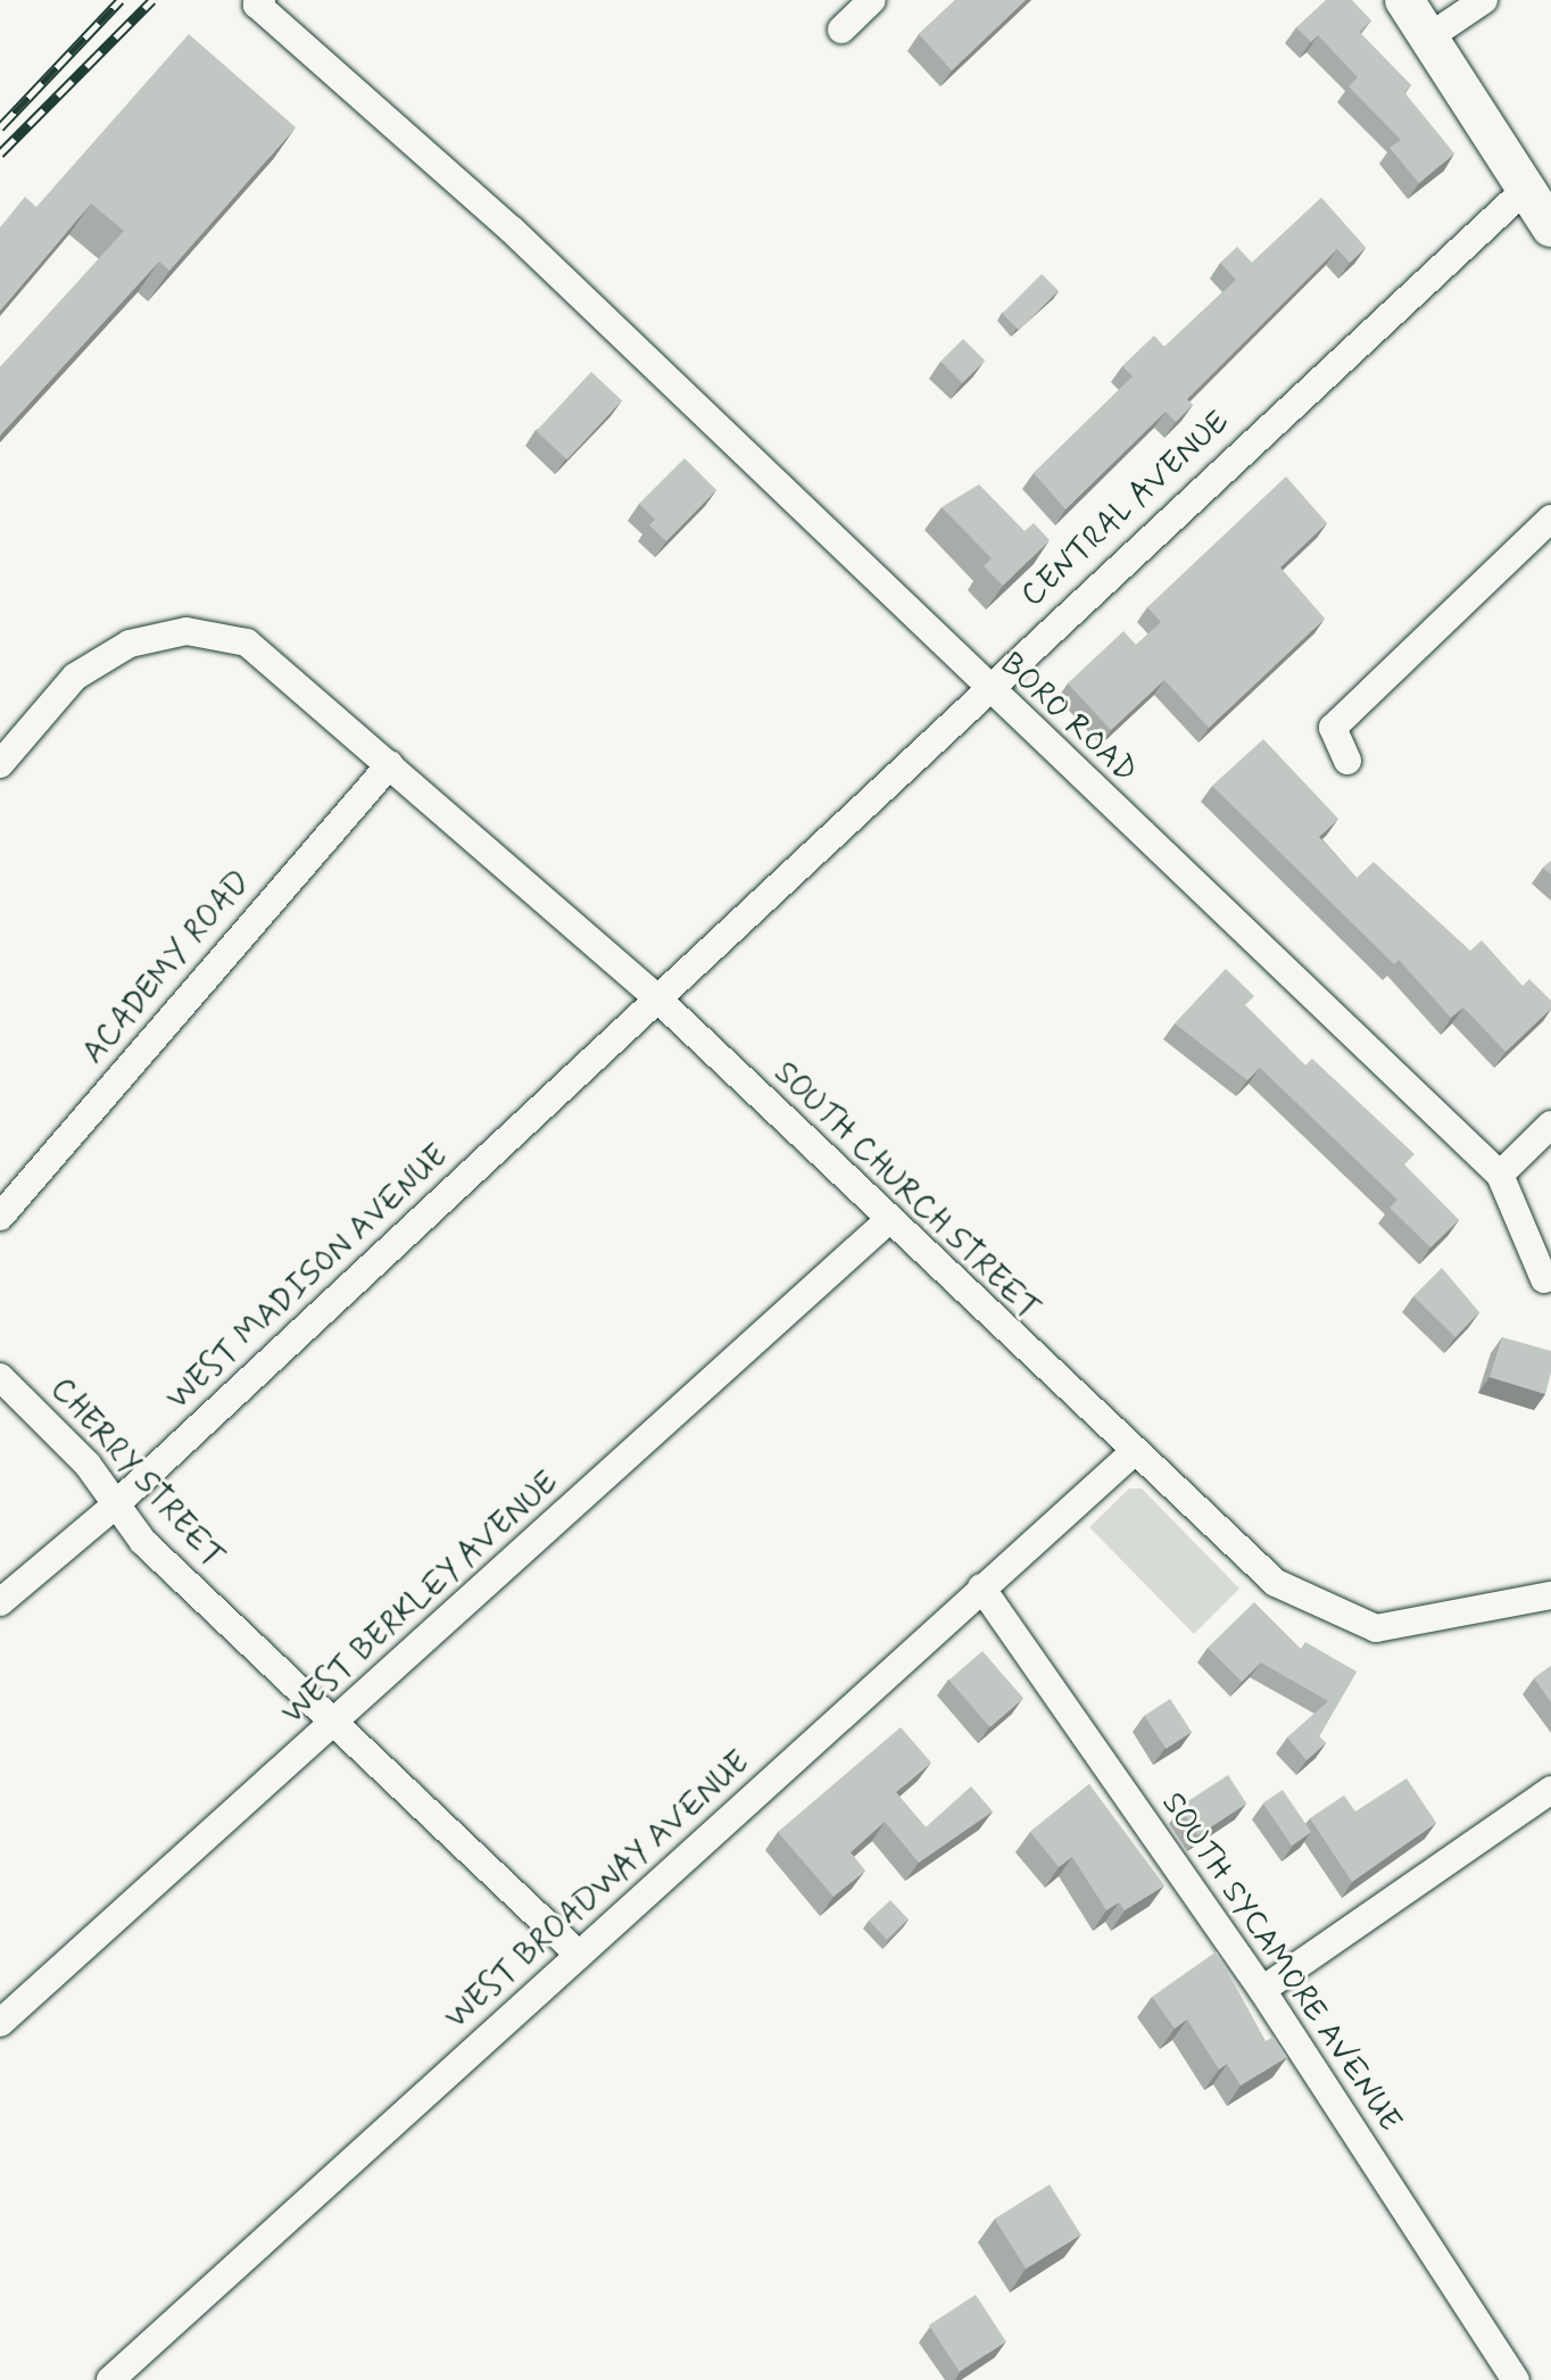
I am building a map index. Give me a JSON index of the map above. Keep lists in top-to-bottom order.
{
  "streets": {
    "street": [
      "CENTRAL AVENUE",
      "BORO ROAD",
      "ACADEMY ROAD",
      "SOUTH CHURCH STREET",
      "WEST MADISON AVENUE",
      "CHERRY STREET",
      "WEST BERKLEY AVENUE",
      "WEST BROADWAY AVENUE",
      "SOUTH SYCAMORE AVENUE"
    ]
  },
  "crossings": [
    ["CENTRAL AVENUE", "BORO ROAD"],
    ["CENTRAL AVENUE", "SOUTH CHURCH STREET"],
    ["CENTRAL AVENUE", "WEST MADISON AVENUE"],
    ["ACADEMY ROAD", "SOUTH CHURCH STREET"],
    ["SOUTH CHURCH STREET", "WEST MADISON AVENUE"],
    ["SOUTH CHURCH STREET", "WEST BERKLEY AVENUE"],
    ["SOUTH CHURCH STREET", "WEST BROADWAY AVENUE"],
    ["WEST MADISON AVENUE", "CHERRY STREET"],
    ["CHERRY STREET", "WEST BERKLEY AVENUE"],
    ["CHERRY STREET", "WEST BROADWAY AVENUE"],
    ["WEST BROADWAY AVENUE", "SOUTH SYCAMORE AVENUE"]
  ]
}
